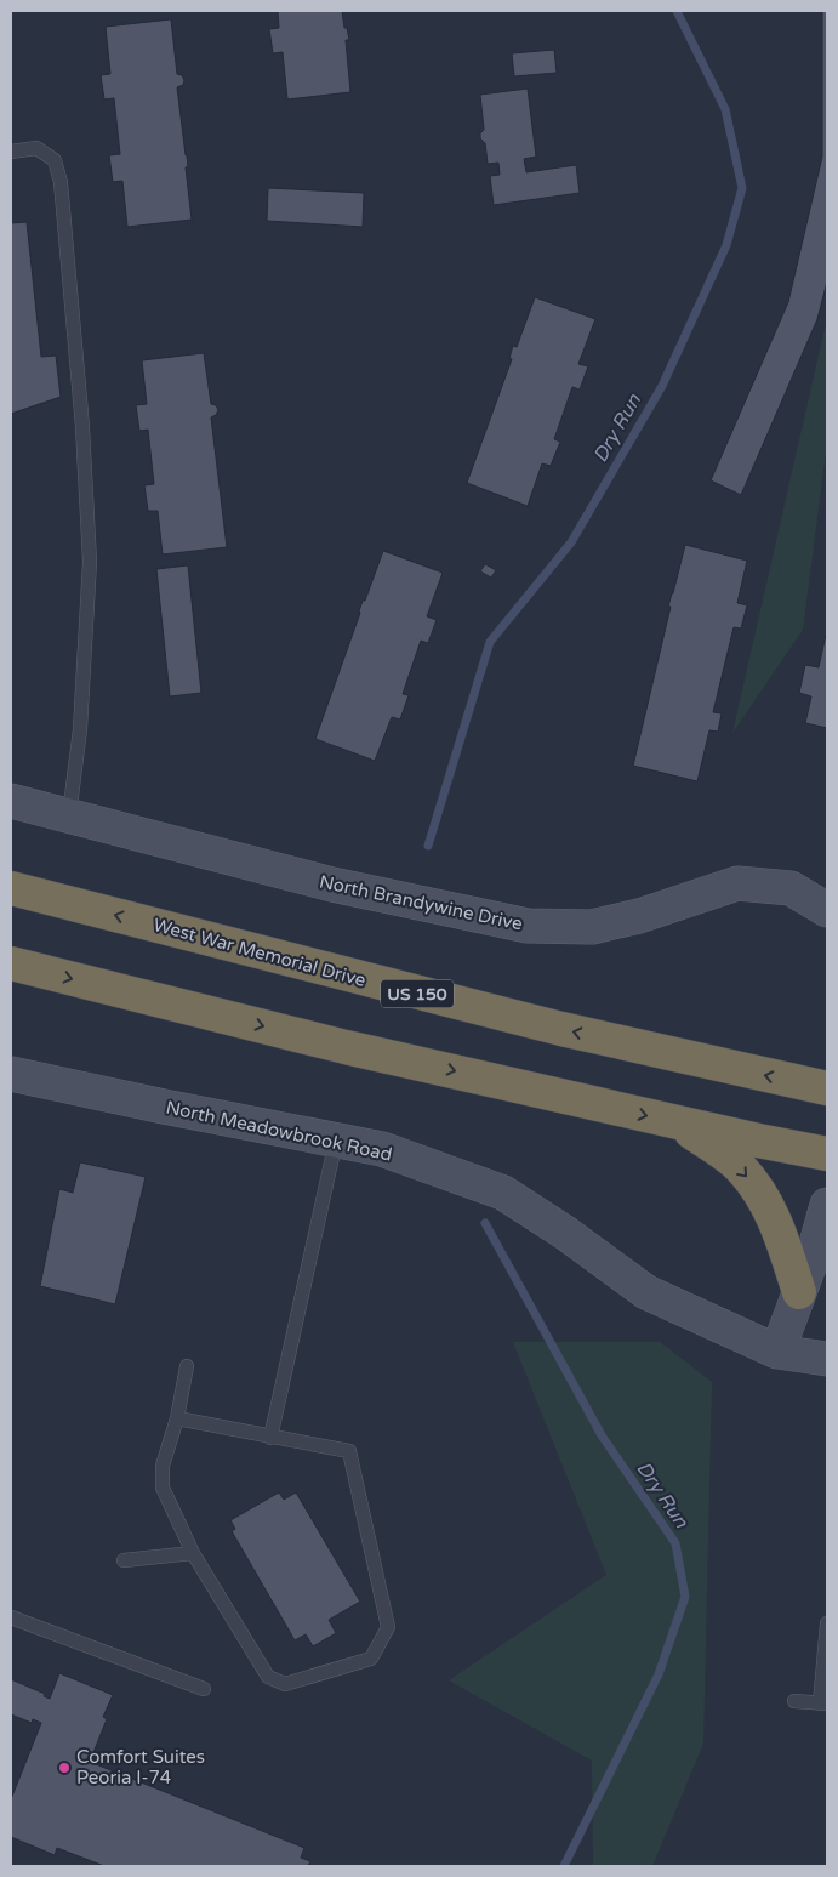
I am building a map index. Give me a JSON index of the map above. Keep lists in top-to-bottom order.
{
  "streets": {
    "highway": ["West War Memorial Drive", "US 150"],
    "street": ["North Brandywine Drive", "North Meadowbrook Road"]
  },
  "water": ["Dry Run"],
  "places": ["Comfort Suites Peoria I-74"]
}
